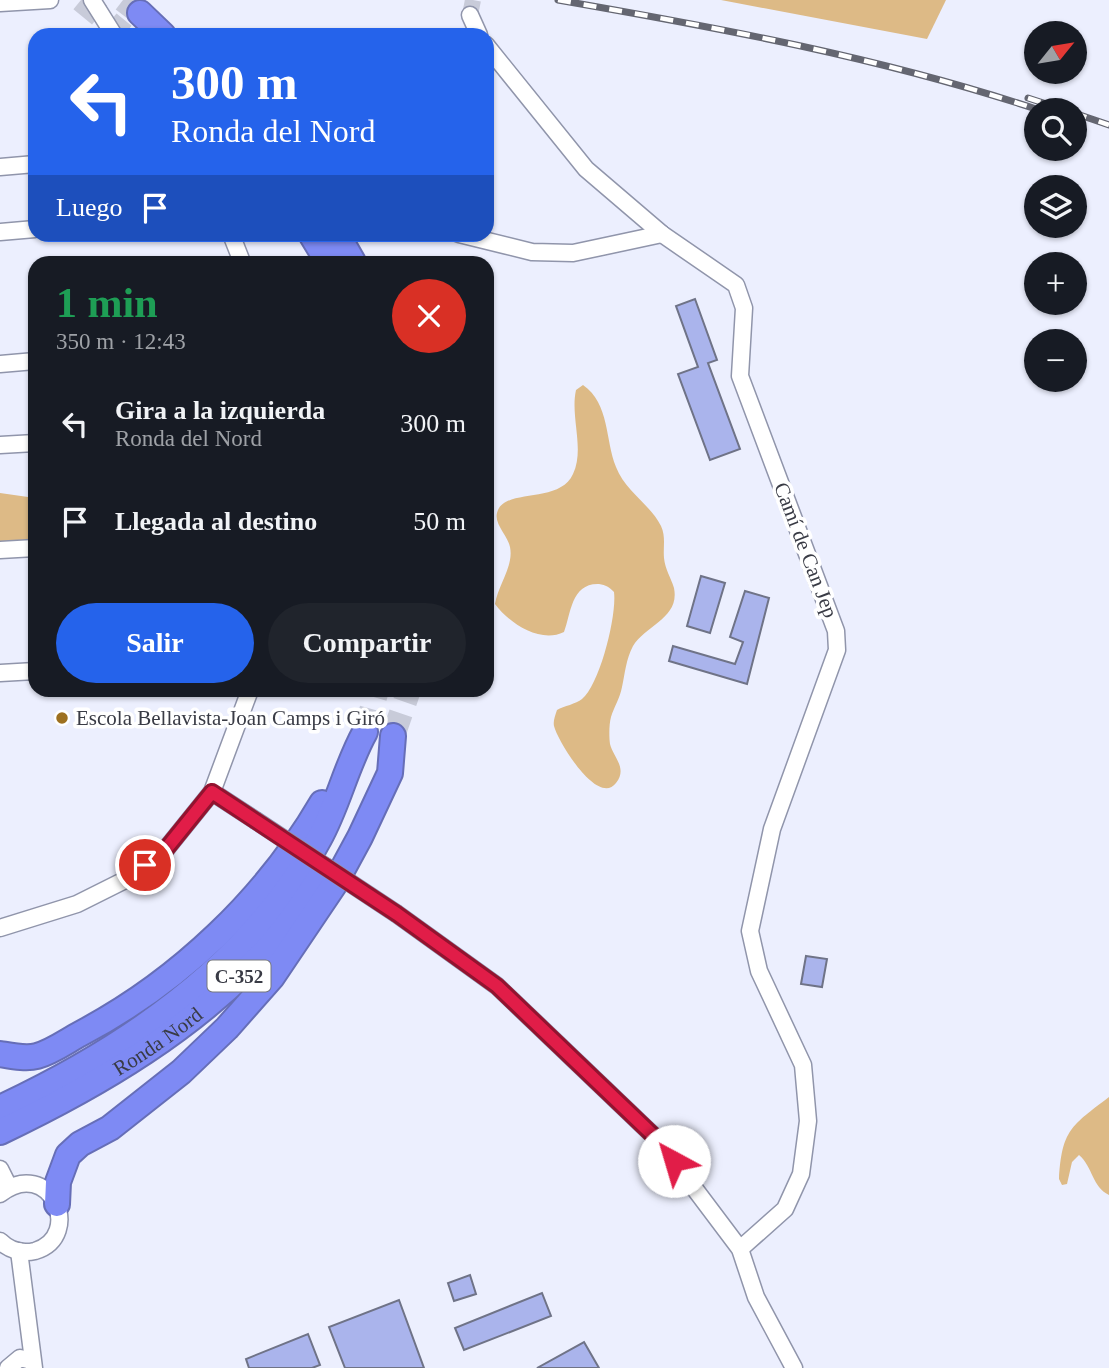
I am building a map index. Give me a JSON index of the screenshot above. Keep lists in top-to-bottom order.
{
  "streets": {
    "highway": ["C-352", "Ronda Nord"],
    "street": ["Camí de Can Jep"]
  },
  "places": ["Escola Bellavista-Joan Camps i Giró"],
  "north": "top right",
  "page": {
    "map_buttons": ["+", "−"],
    "turn": ["300 m", "Ronda del Nord"],
    "then": "Luego",
    "heading": ["1 min", "350 m · 12:43"],
    "list": [
      {
        "name": "Gira a la izquierda",
        "note": "Ronda del Nord",
        "value": "300 m"
      },
      {
        "name": "Llegada al destino",
        "value": "50 m"
      }
    ],
    "buttons": ["Salir", "Compartir"]
  }
}
